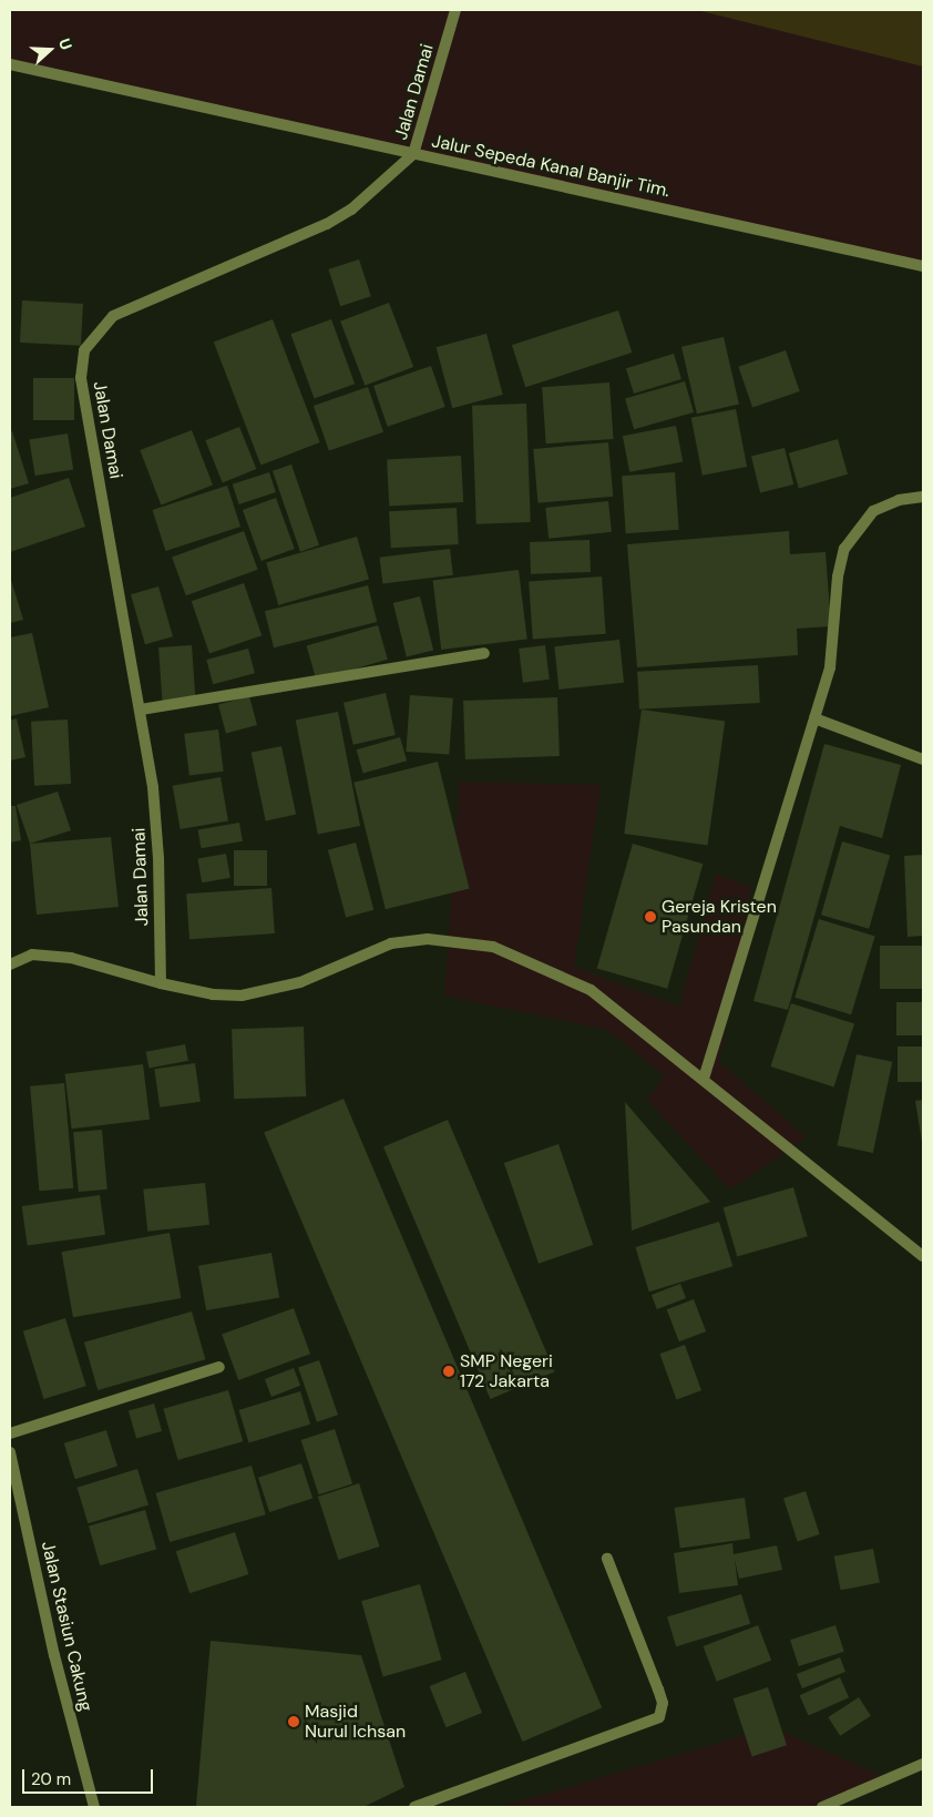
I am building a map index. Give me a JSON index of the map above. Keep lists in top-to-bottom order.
{
  "streets": {
    "street": ["Jalan Damai", "Jalur Sepeda Kanal Banjir Tim.", "Jalan Stasiun Cakung"]
  },
  "crossings": [
    ["Jalan Damai", "Jalur Sepeda Kanal Banjir Tim."]
  ],
  "places": ["Gereja Kristen Pasundan", "SMP Negeri 172 Jakarta", "Masjid Nurul Ichsan"],
  "scale_bar": "20 m",
  "north": "right"
}
